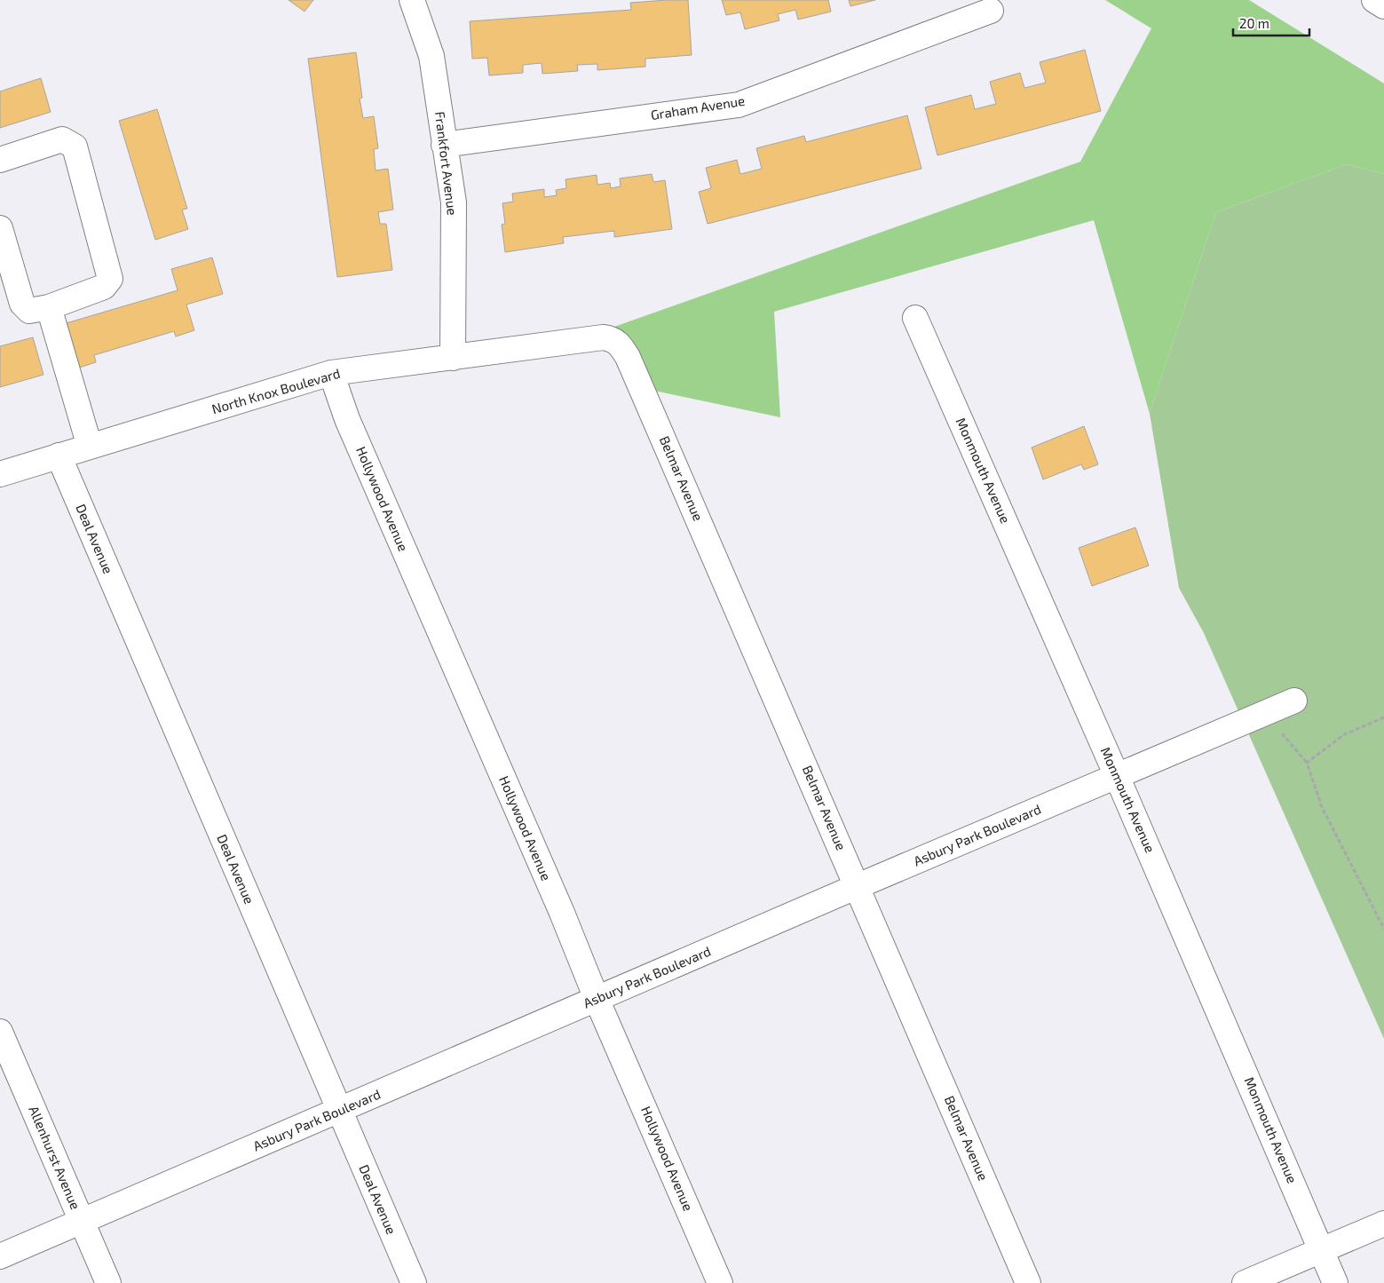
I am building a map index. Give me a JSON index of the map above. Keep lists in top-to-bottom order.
{
  "streets": {
    "main road": [
      "Graham Avenue",
      "Frankfort Avenue",
      "North Knox Boulevard",
      "Monmouth Avenue",
      "Belmar Avenue",
      "Hollywood Avenue",
      "Deal Avenue",
      "Asbury Park Boulevard",
      "Allenhurst Avenue"
    ]
  },
  "crossings": [
    ["Graham Avenue", "Frankfort Avenue"],
    ["Frankfort Avenue", "North Knox Boulevard"],
    ["North Knox Boulevard", "Belmar Avenue"],
    ["North Knox Boulevard", "Hollywood Avenue"],
    ["North Knox Boulevard", "Deal Avenue"],
    ["Monmouth Avenue", "Asbury Park Boulevard"],
    ["Belmar Avenue", "Asbury Park Boulevard"],
    ["Hollywood Avenue", "Asbury Park Boulevard"],
    ["Deal Avenue", "Asbury Park Boulevard"],
    ["Asbury Park Boulevard", "Allenhurst Avenue"]
  ],
  "scale_bar": "20 m"
}
